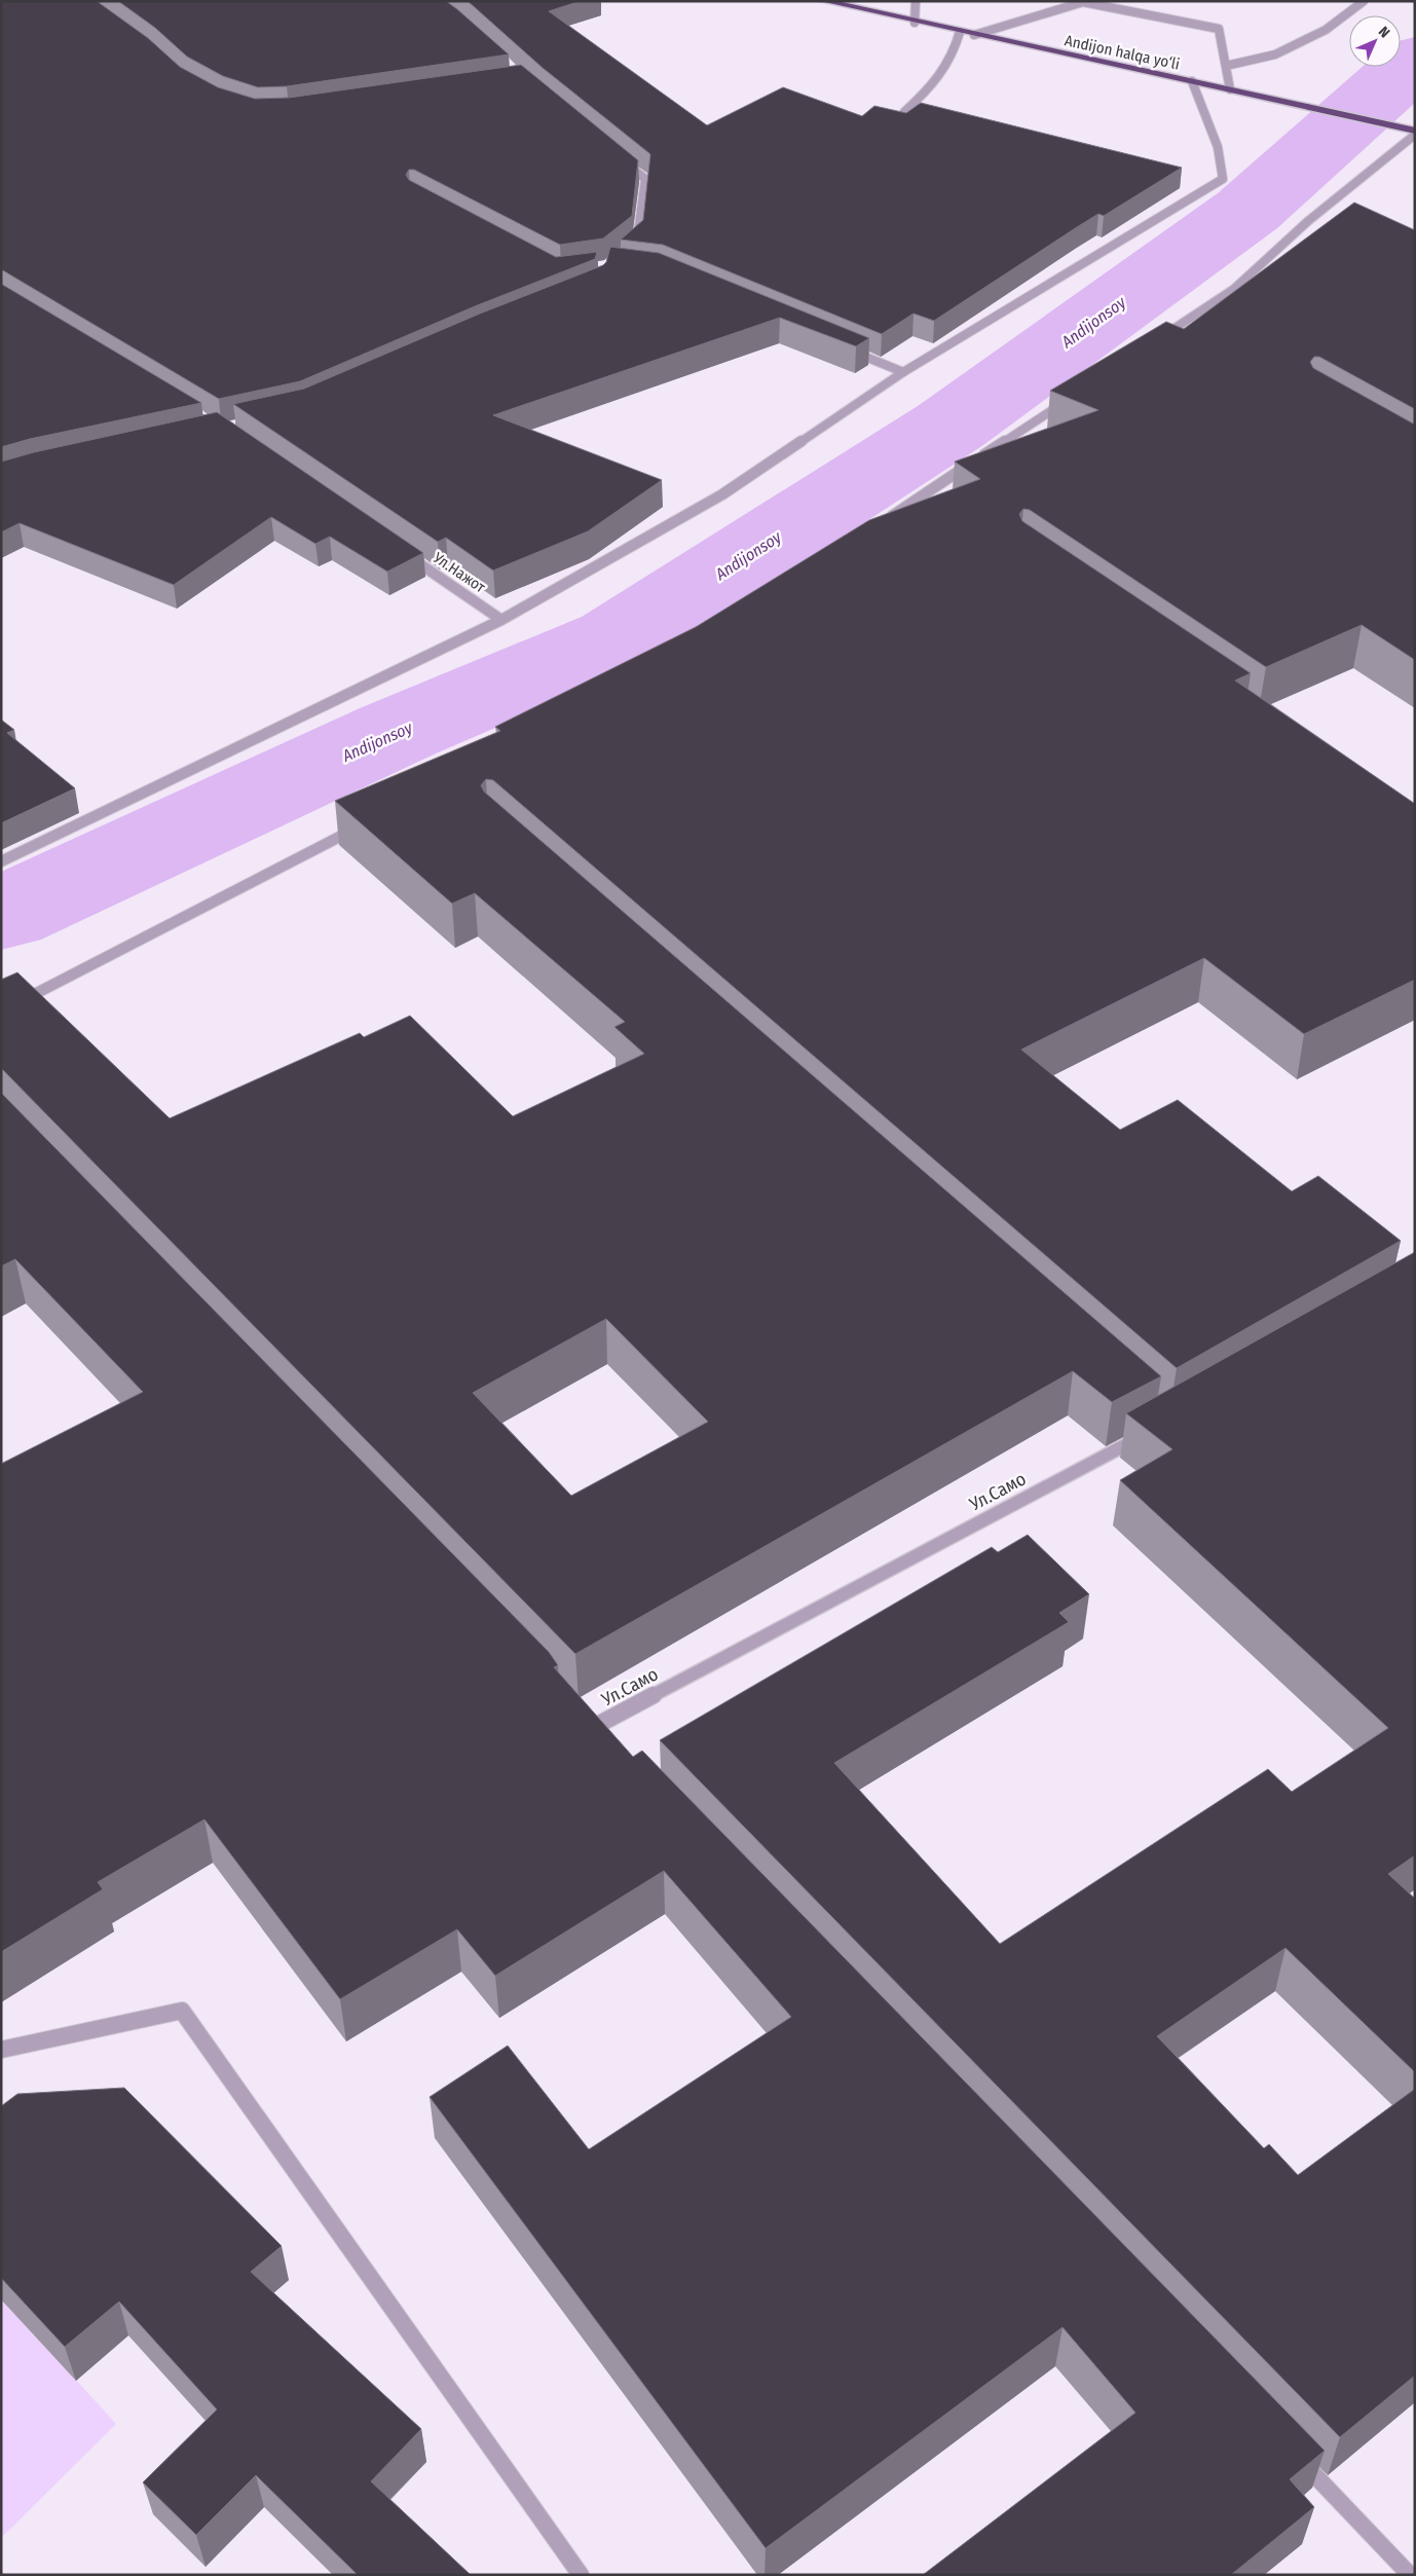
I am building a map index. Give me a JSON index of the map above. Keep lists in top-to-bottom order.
{
  "streets": {
    "highway": ["Andijon halqa yo‘li"],
    "street": ["Ул.Нажот", "Ул.Само"]
  },
  "water": ["Andijonsoy"],
  "north": "top right"
}
